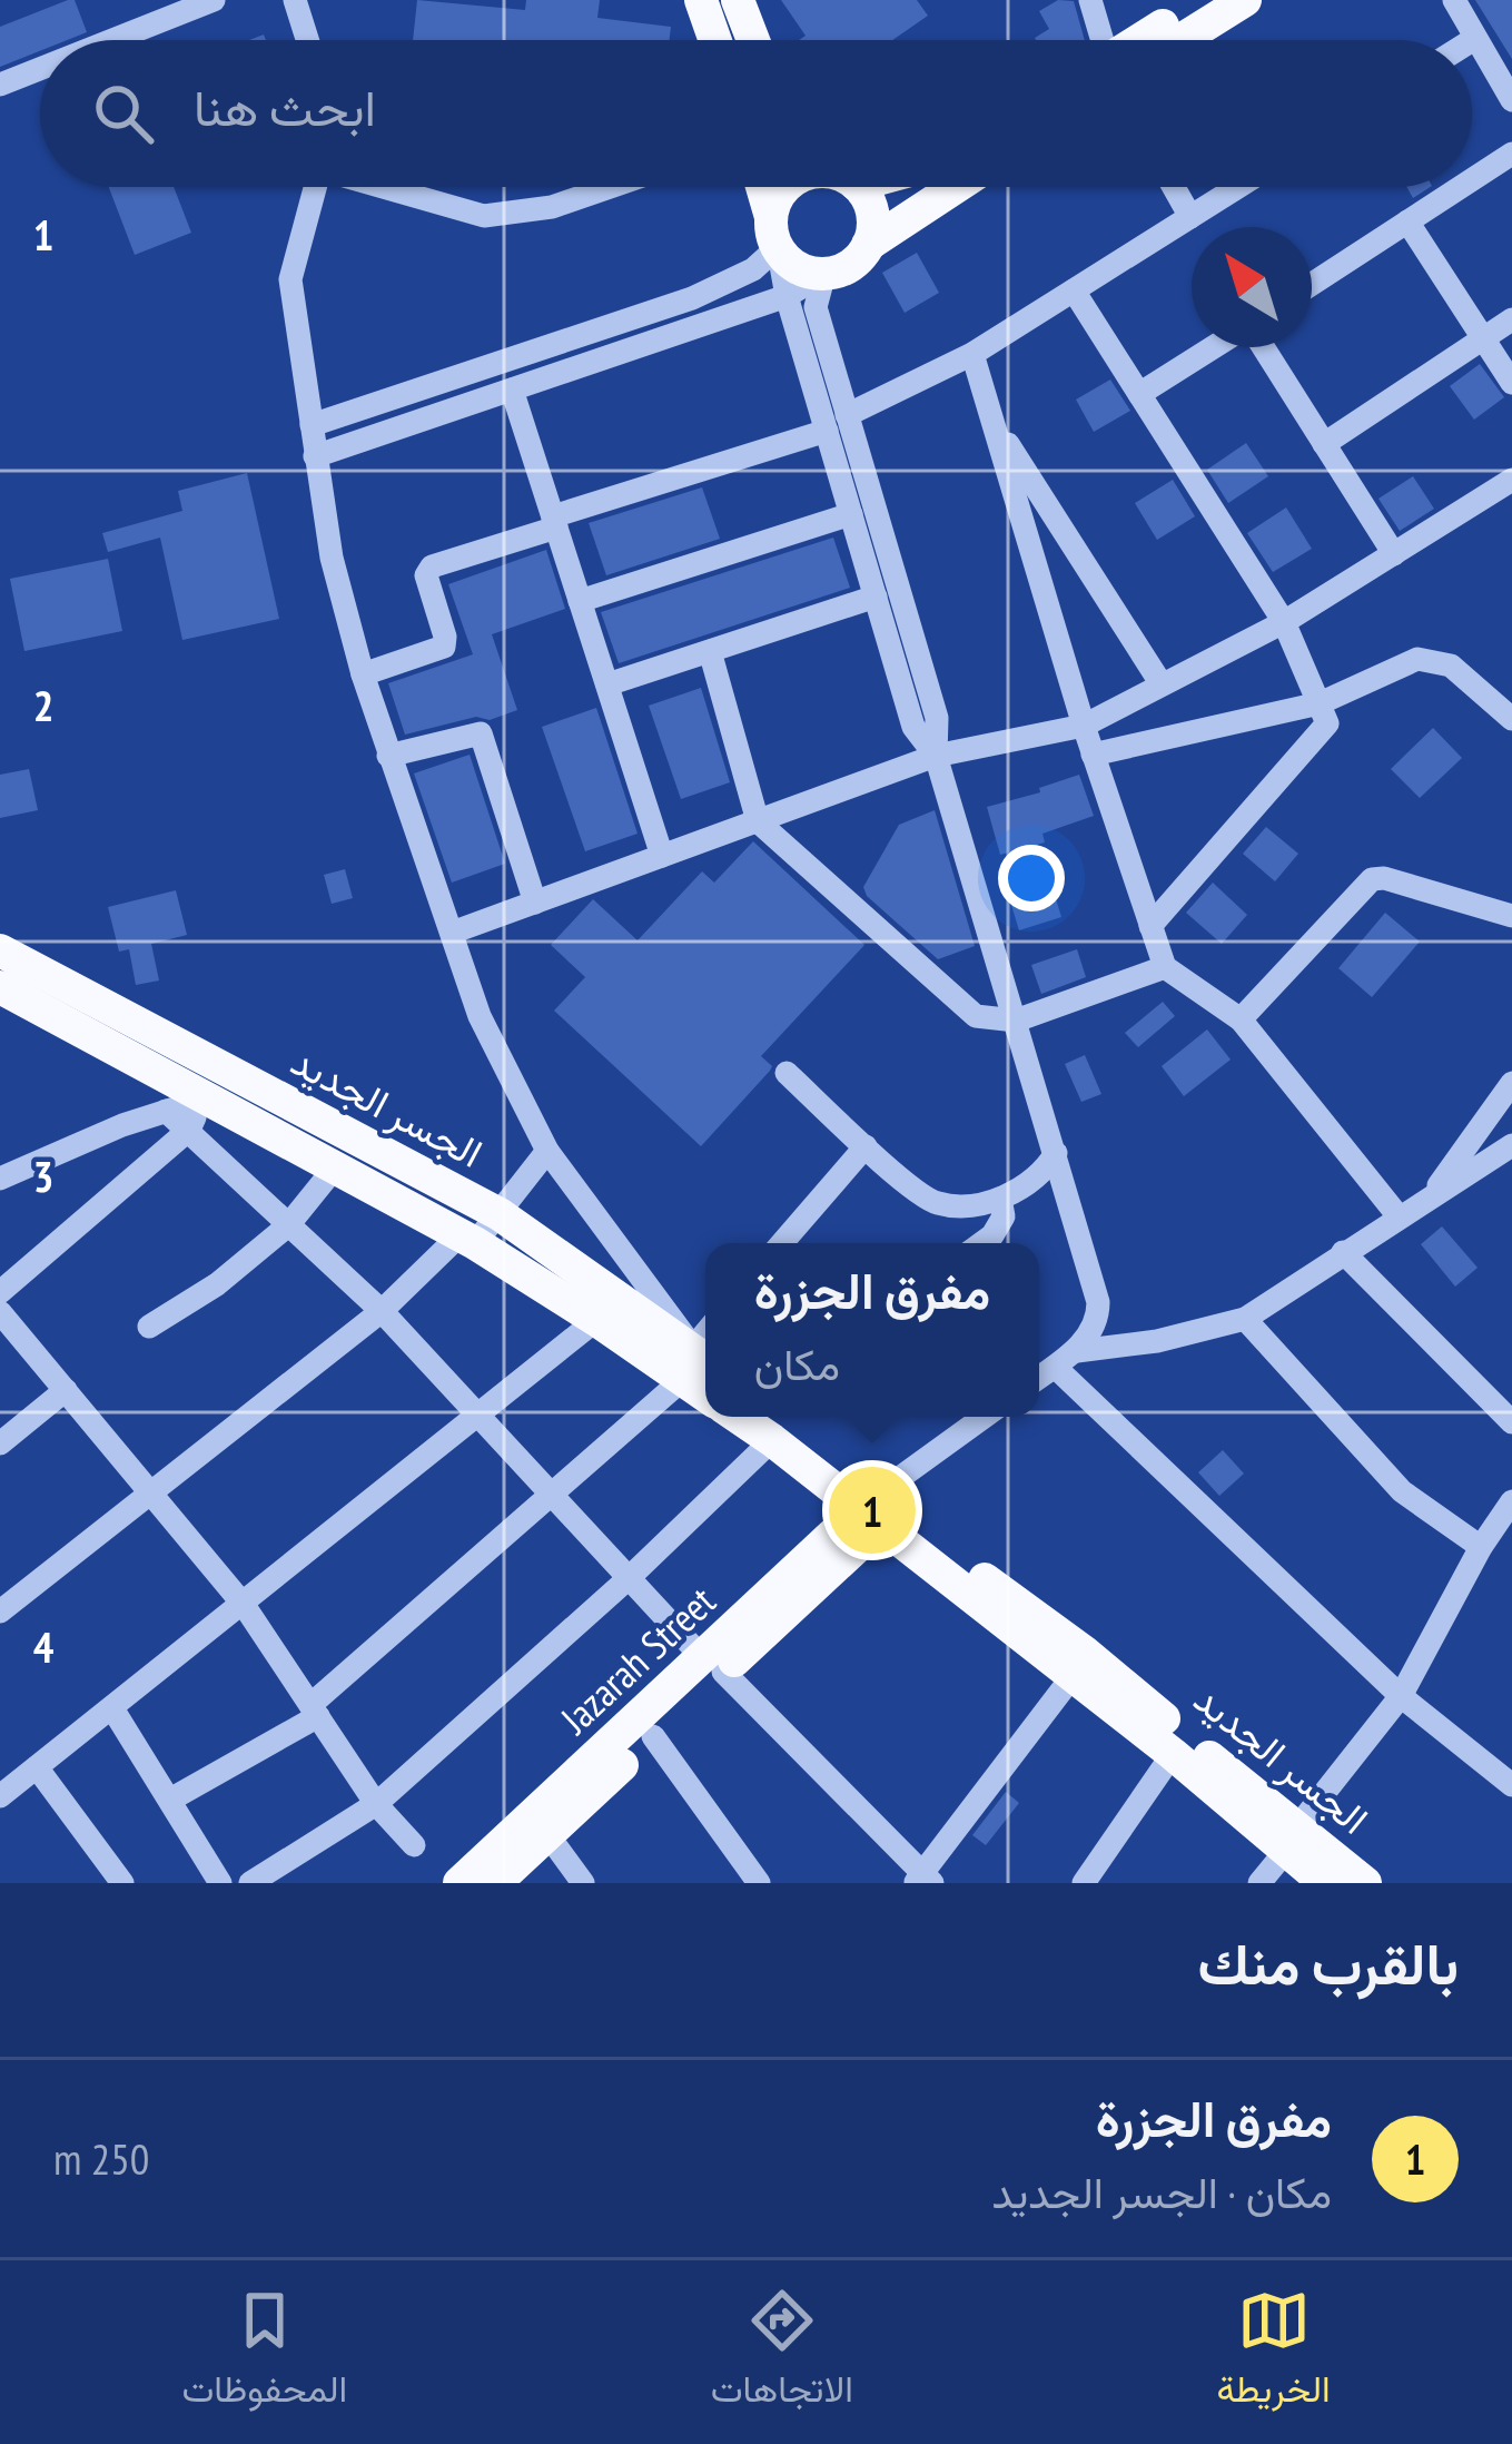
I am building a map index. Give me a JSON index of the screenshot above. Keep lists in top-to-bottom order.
{
  "streets": {
    "main road": ["الجسر الجديد", "Jazarah Street"]
  },
  "crossings": [
    ["الجسر الجديد", "Jazarah Street"]
  ],
  "north": "top left",
  "page": {
    "search": "ابحث هنا",
    "popup": ["مفرق الجزرة", "مكان"],
    "pins": "1",
    "heading": "بالقرب منك",
    "list": [
      {
        "mark": "1",
        "name": "مفرق الجزرة",
        "note": "مكان · الجسر الجديد",
        "value": "250 m"
      }
    ],
    "nav": ["الخريطة", "الاتجاهات", "المحفوظات"]
  },
  "grid": {
    "rows": [
      "1",
      "2",
      "3",
      "4"
    ]
  }
}
